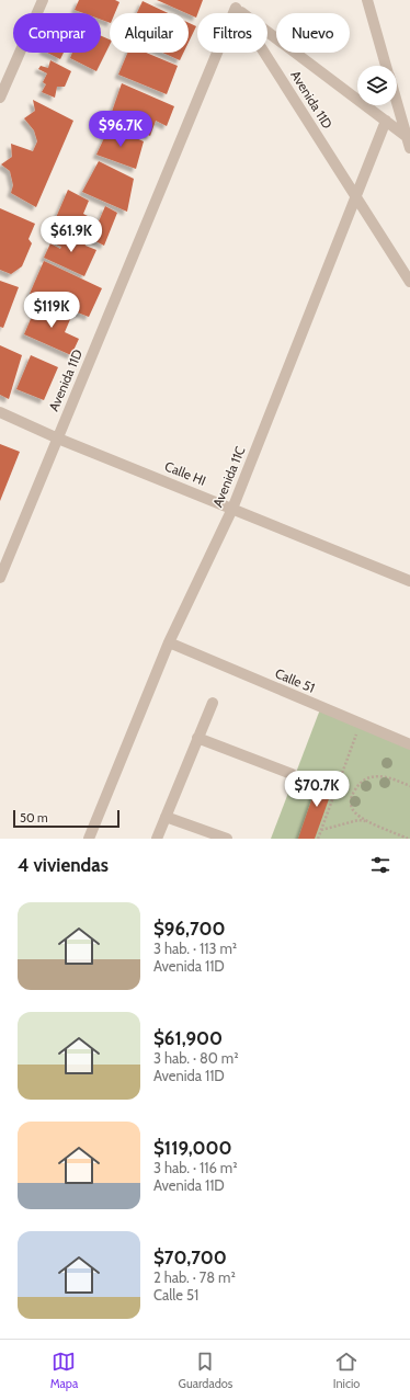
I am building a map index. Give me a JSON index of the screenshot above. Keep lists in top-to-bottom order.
{
  "streets": {
    "street": [
      "Avenida 11D",
      "Calle HI",
      "Avenida 11C",
      "Calle 51"
    ]
  },
  "crossings": [
    ["Avenida 11D", "Calle HI"],
    ["Calle HI", "Avenida 11C"],
    ["Avenida 11C", "Calle 51"]
  ],
  "scale_bar": "50 m",
  "page": {
    "chip": [
      "Comprar",
      "Alquilar",
      "Filtros",
      "Nuevo"
    ],
    "price": [
      "$96.7K",
      "$61.9K",
      "$119K",
      "$70.7K"
    ],
    "scale": "50 m",
    "heading": "4 viviendas",
    "list": [
      {
        "name": "$96,700",
        "note": "3 hab. · 113 m² · Avenida 11D"
      },
      {
        "name": "$61,900",
        "note": "3 hab. · 80 m² · Avenida 11D"
      },
      {
        "name": "$119,000",
        "note": "3 hab. · 116 m² · Avenida 11D"
      },
      {
        "name": "$70,700",
        "note": "2 hab. · 78 m² · Calle 51"
      }
    ],
    "tabs": ["Mapa", "Guardados", "Inicio"]
  }
}
